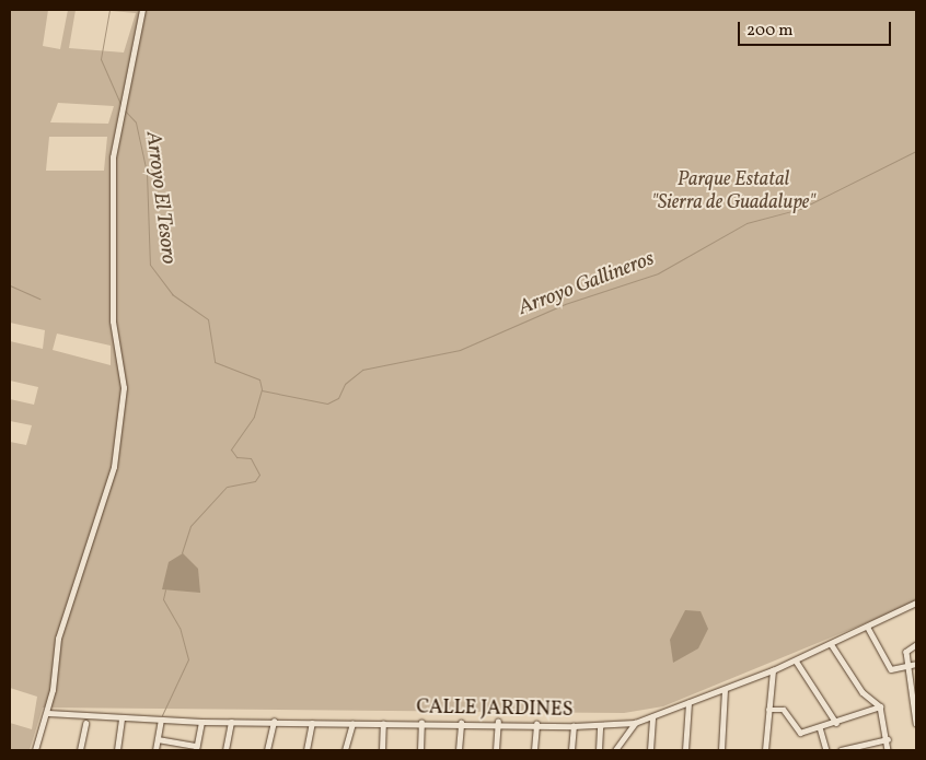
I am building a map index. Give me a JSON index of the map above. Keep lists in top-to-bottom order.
{
  "streets": {
    "street": ["CALLE JARDINES"]
  },
  "water": ["Arroyo El Tesoro", "Arroyo Gallineros"],
  "parks": ["Parque Estatal \"Sierra de Guadalupe\""],
  "scale_bar": "200 m"
}
